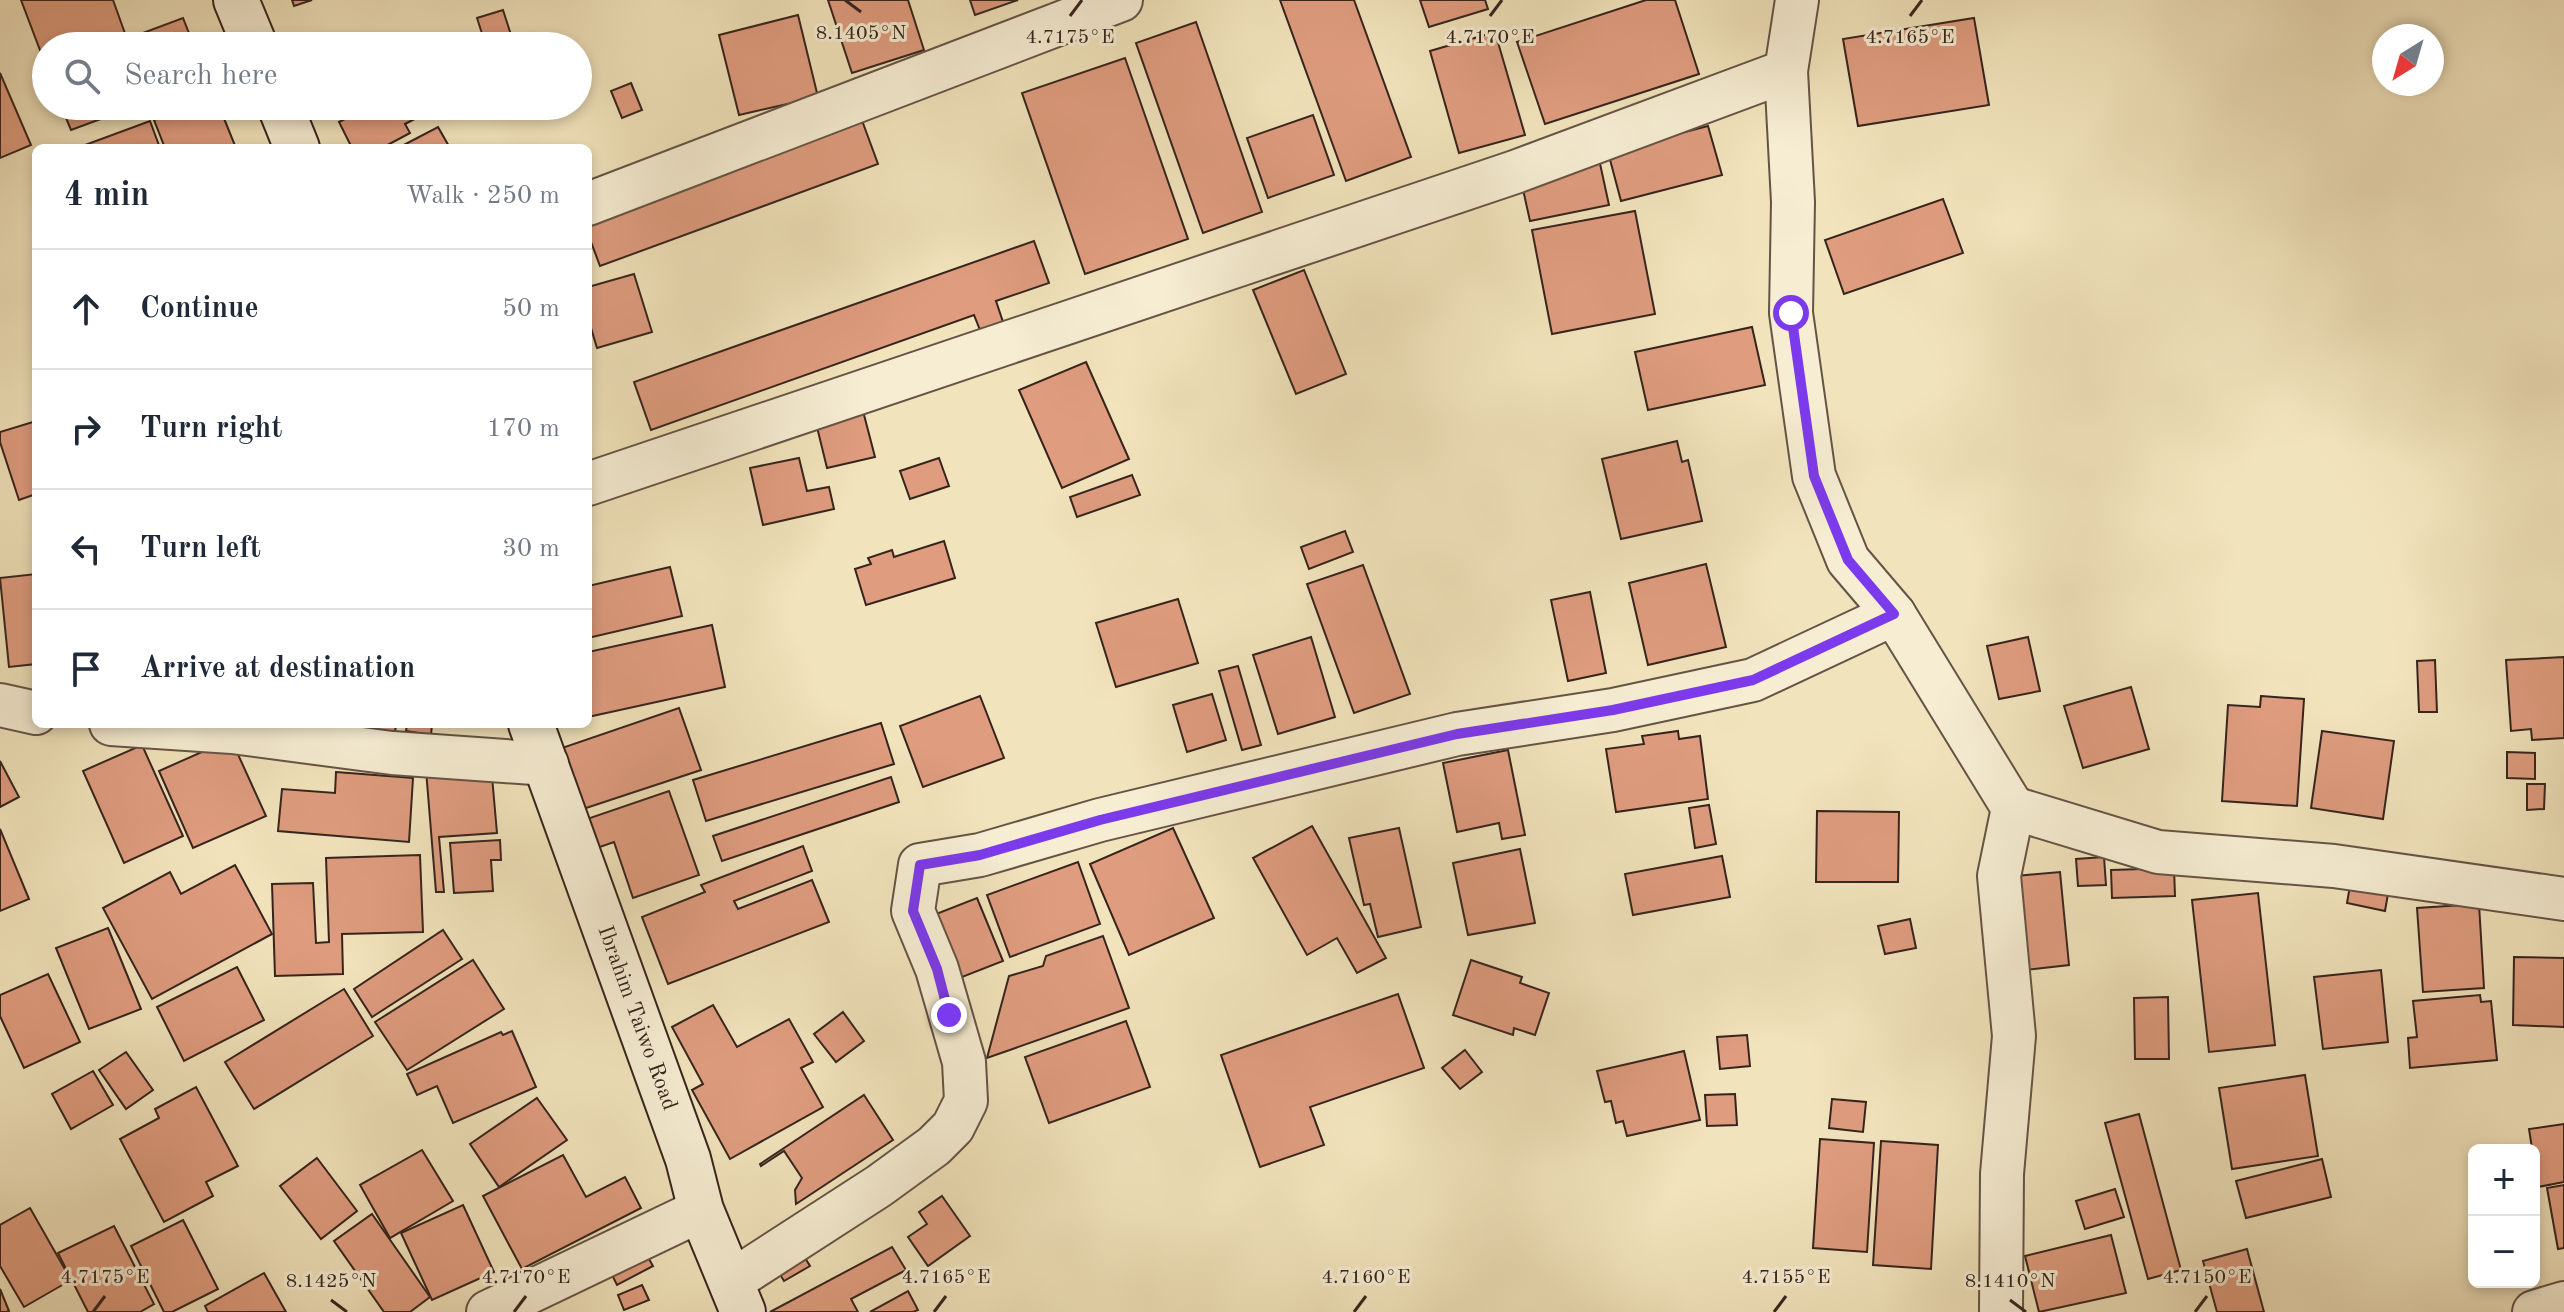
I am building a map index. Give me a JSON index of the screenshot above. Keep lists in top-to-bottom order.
{
  "streets": {
    "main road": ["Ibrahim Taiwo Road"]
  },
  "north": "bottom left",
  "page": {
    "search": "Search here",
    "heading": ["4 min", "Walk · 250 m"],
    "list": [
      ["Continue", "50 m"],
      ["Turn right", "170 m"],
      ["Turn left", "30 m"],
      "Arrive at destination"
    ],
    "map_buttons": ["+", "−"]
  },
  "coordinates": [
    "8.1405°N",
    "4.7175°E",
    "4.7170°E",
    "4.7165°E",
    "4.7160°E",
    "4.7155°E",
    "4.7150°E",
    "8.1425°N",
    "8.1410°N"
  ]
}
